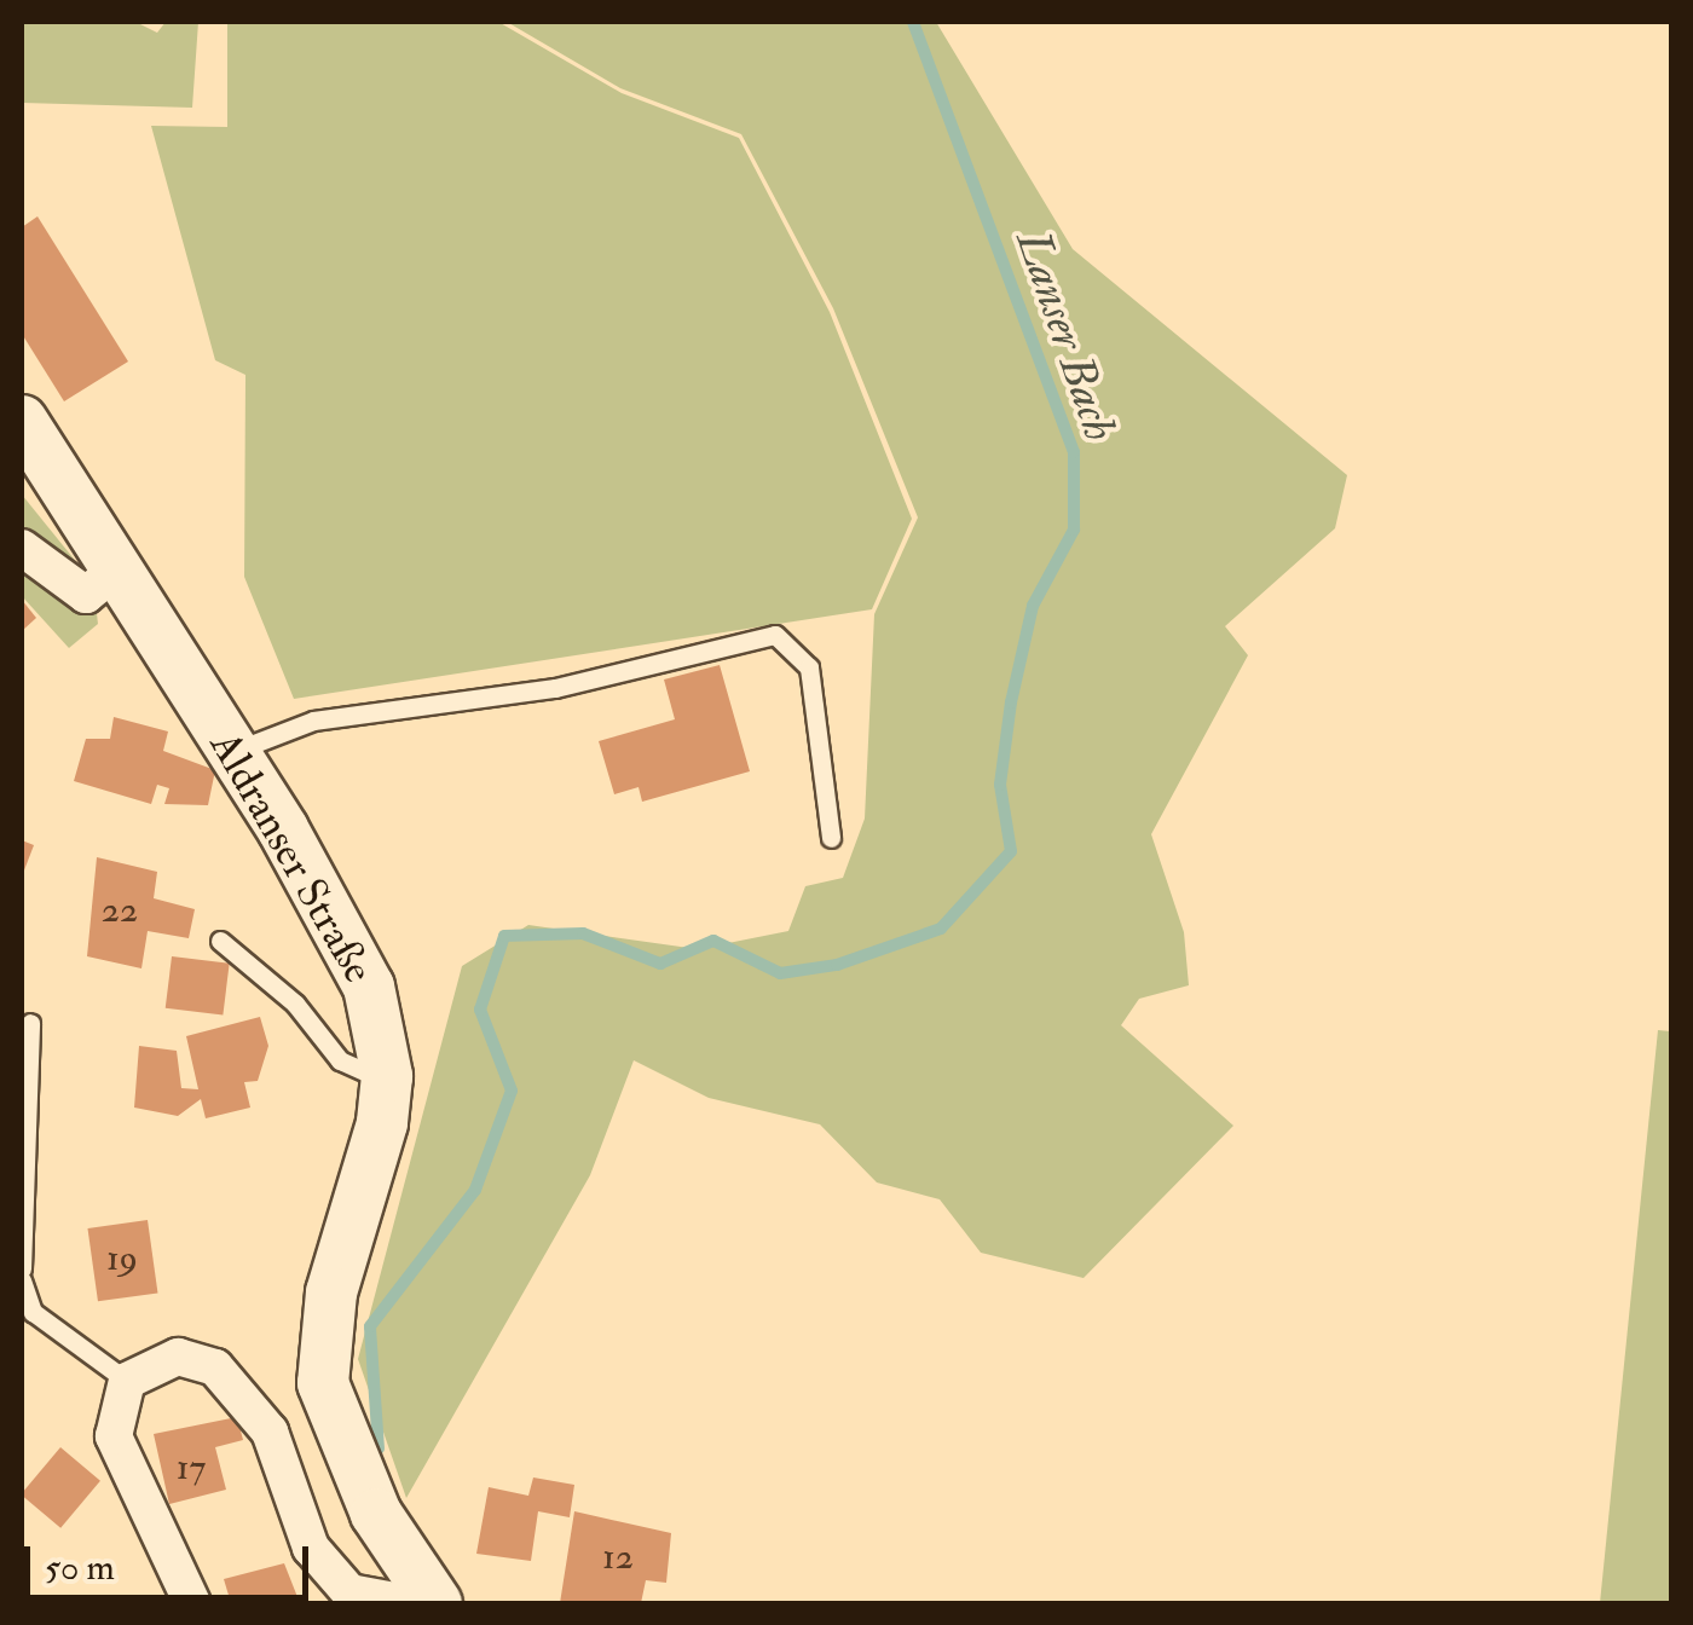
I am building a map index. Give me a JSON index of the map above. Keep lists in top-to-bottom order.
{
  "streets": {
    "main road": ["Aldranser Straße"]
  },
  "water": ["Lanser Bach"],
  "house_numbers": [
    "22",
    "19",
    "17",
    "12"
  ],
  "scale_bar": "50 m"
}
